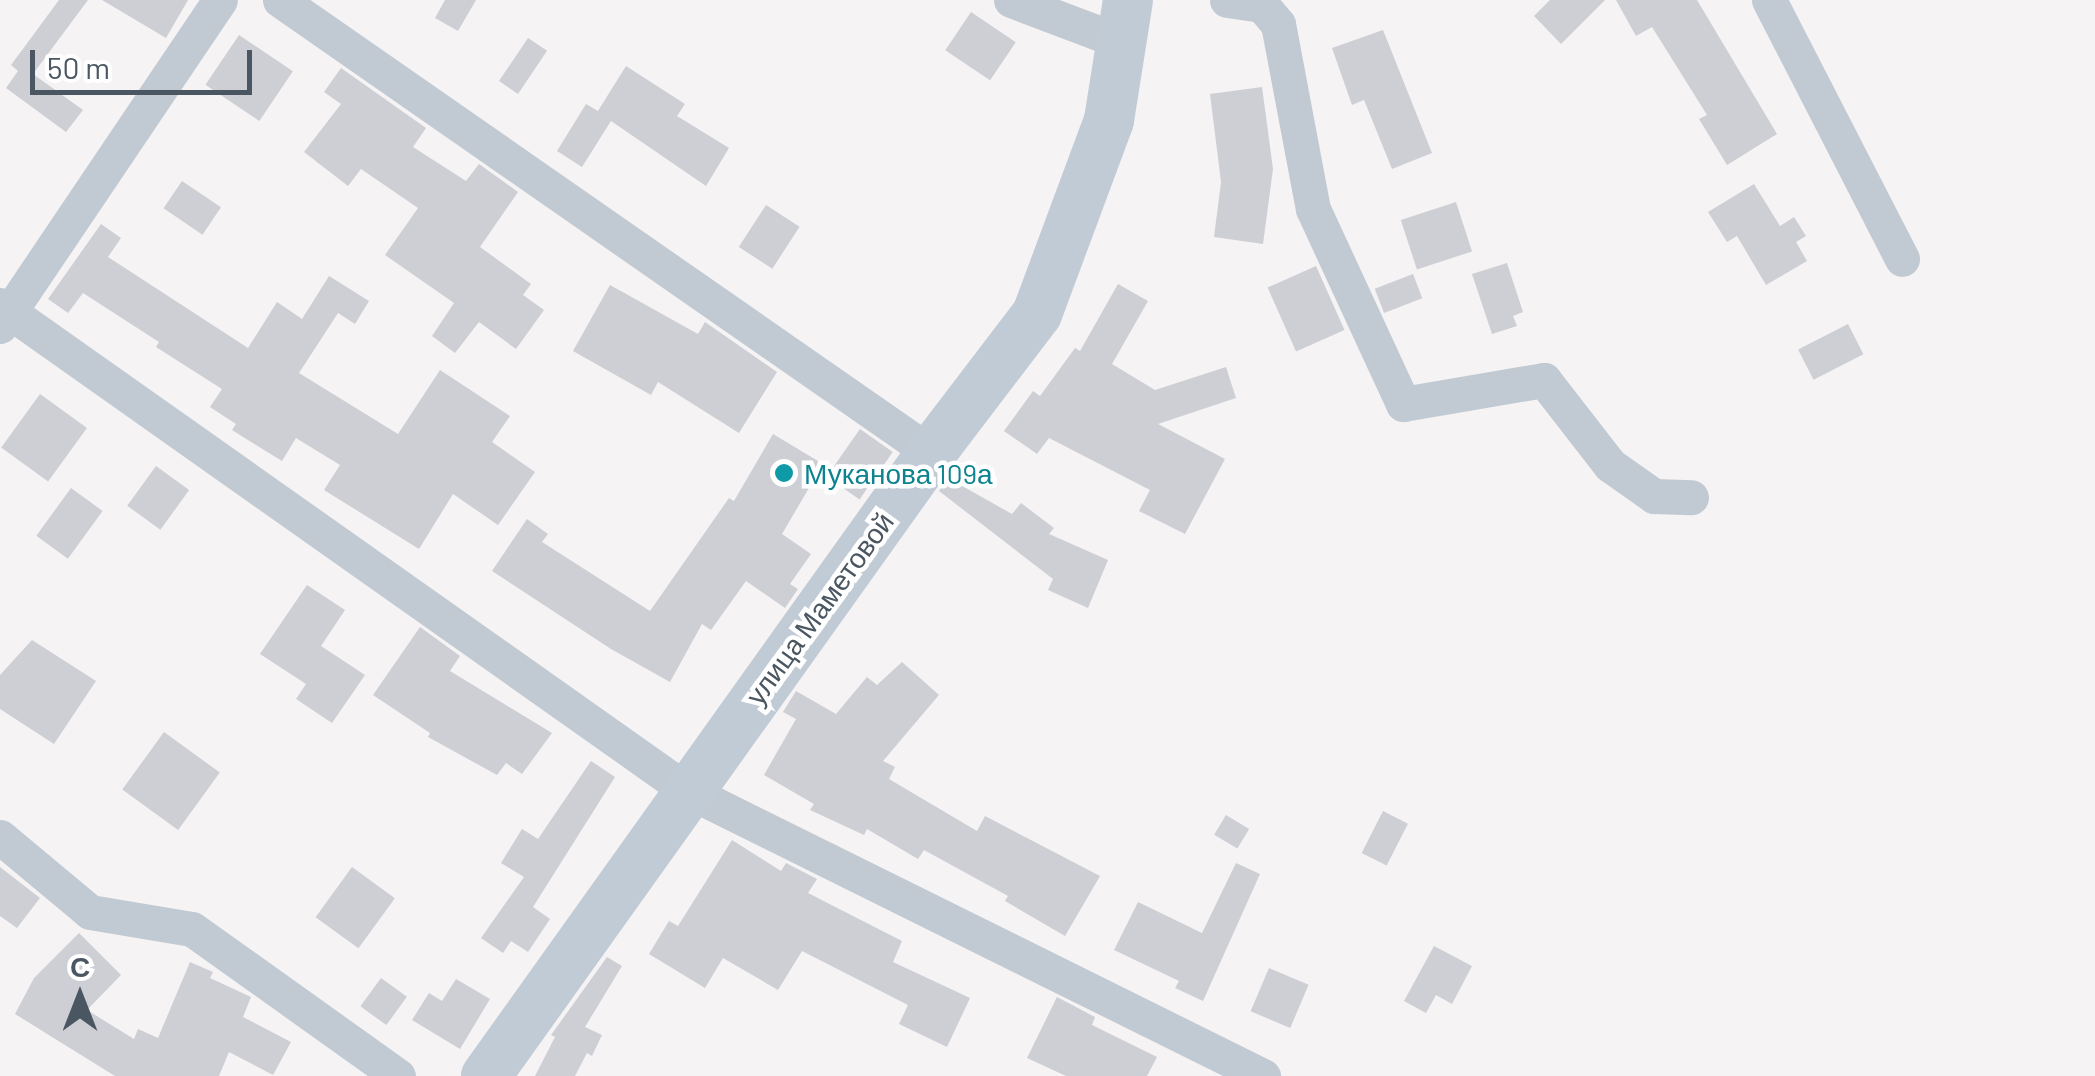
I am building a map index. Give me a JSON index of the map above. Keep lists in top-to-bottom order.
{
  "streets": {
    "street": ["улица Маметовой"]
  },
  "places": ["Муканова 109а"],
  "scale_bar": "50 m",
  "north": "top"
}
